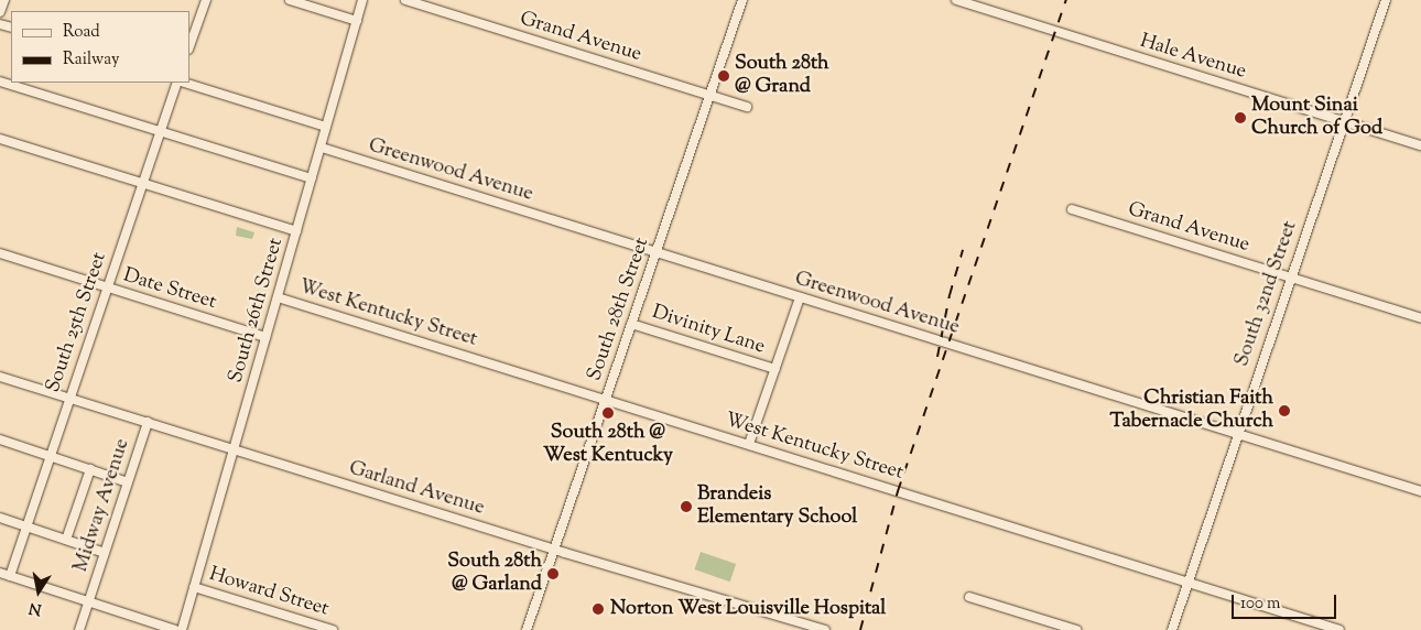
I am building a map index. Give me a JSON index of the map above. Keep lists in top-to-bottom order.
{
  "streets": {
    "street": [
      "Grand Avenue",
      "Hale Avenue",
      "Greenwood Avenue",
      "Date Street",
      "South 32nd Street",
      "South 28th Street",
      "South 26th Street",
      "West Kentucky Street",
      "South 25th Street",
      "Divinity Lane",
      "Garland Avenue",
      "Midway Avenue",
      "Howard Street"
    ]
  },
  "crossings": [
    ["Grand Avenue", "South 32nd Street"],
    ["Grand Avenue", "South 28th Street"],
    ["Hale Avenue", "South 32nd Street"],
    ["Greenwood Avenue", "South 32nd Street"],
    ["Greenwood Avenue", "South 28th Street"],
    ["Greenwood Avenue", "South 26th Street"],
    ["Date Street", "South 26th Street"],
    ["Date Street", "South 25th Street"],
    ["South 32nd Street", "West Kentucky Street"],
    ["South 28th Street", "West Kentucky Street"],
    ["South 28th Street", "Divinity Lane"],
    ["South 28th Street", "Garland Avenue"],
    ["South 26th Street", "West Kentucky Street"],
    ["South 26th Street", "Garland Avenue"],
    ["South 26th Street", "Howard Street"],
    ["South 25th Street", "Garland Avenue"],
    ["Garland Avenue", "Midway Avenue"]
  ],
  "places": [
    "South 28th @ Grand",
    "Mount Sinai Church of God",
    "Christian Faith Tabernacle Church",
    "South 28th @ West Kentucky",
    "Brandeis Elementary School",
    "South 28th @ Garland",
    "Norton West Louisville Hospital"
  ],
  "legend": ["Road", "Railway"],
  "scale_bar": "100 m",
  "north": "bottom"
}
